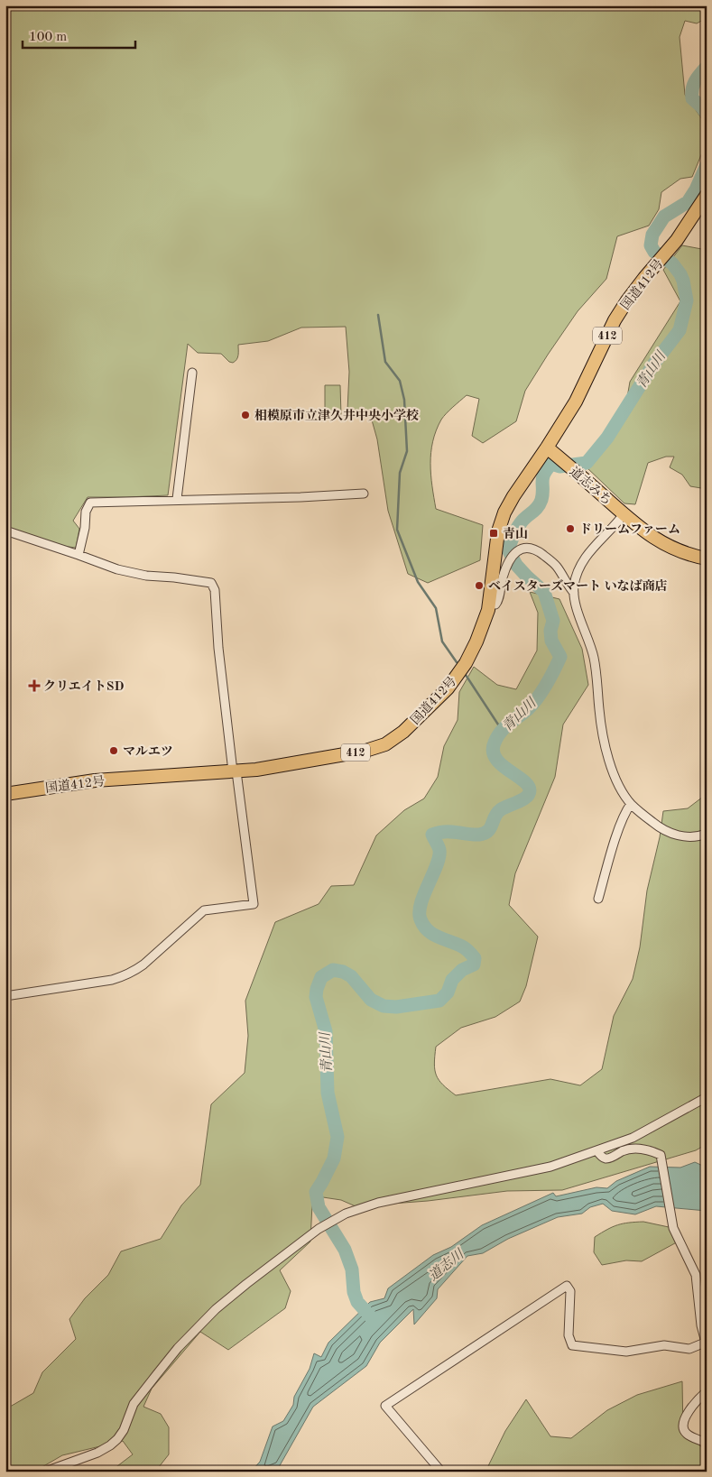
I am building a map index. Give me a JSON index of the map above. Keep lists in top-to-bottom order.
{
  "streets": {
    "highway": ["国道412号", "412", "道志みち"]
  },
  "crossings": [
    ["国道412号", "道志みち"]
  ],
  "water": ["青山川", "道志川"],
  "places": {
    "other": [
      "相模原市立津久井中央小学校",
      "ドリームファーム",
      "ベイスターズマート いなば商店",
      "マルエツ"
    ],
    "transit": ["青山"],
    "health": ["クリエイトSD"]
  },
  "scale_bar": "100 m"
}
